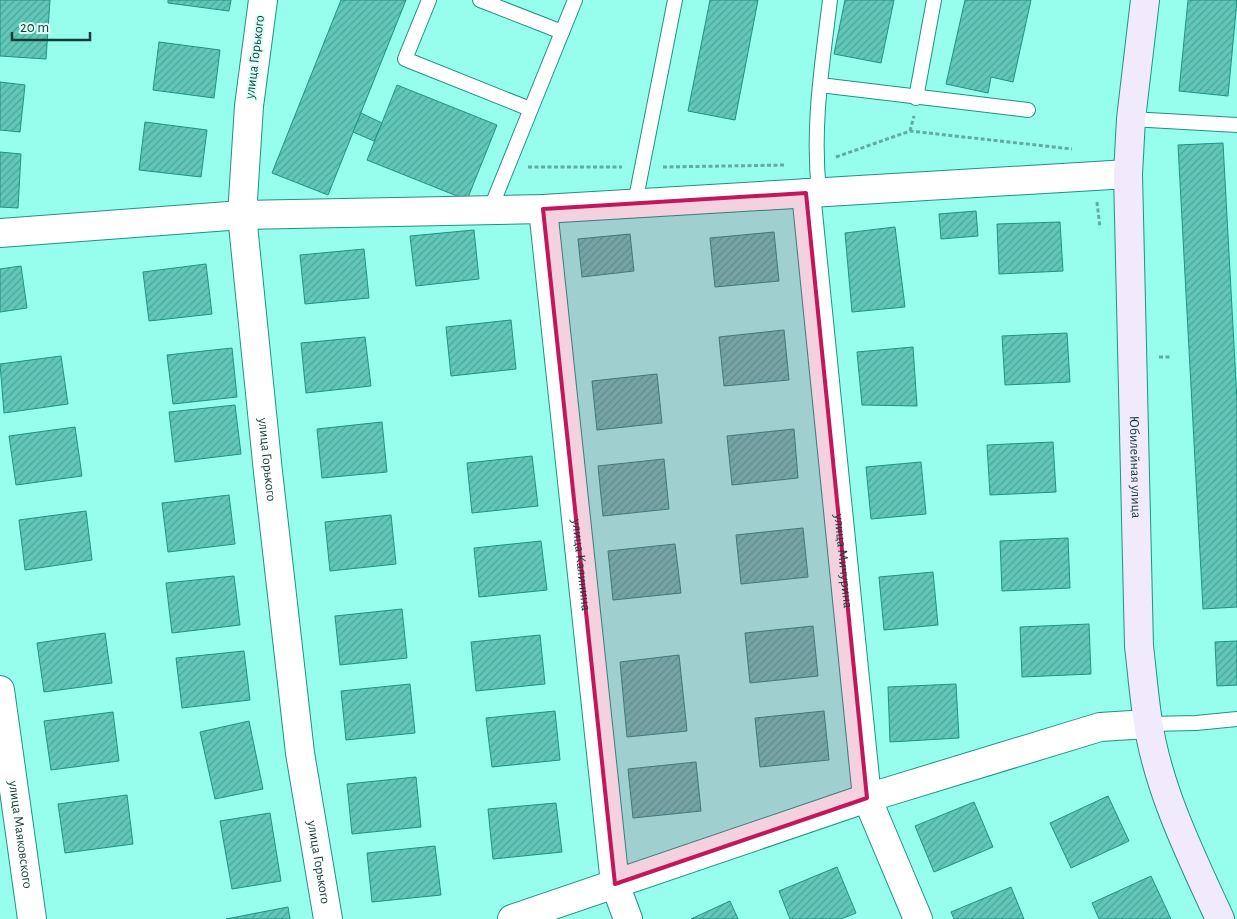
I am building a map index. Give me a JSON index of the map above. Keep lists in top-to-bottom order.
{
  "streets": {
    "street": [
      "улица Горького",
      "Юбилейная улица",
      "улица Мичурина",
      "улица Калинина",
      "улица Маяковского"
    ]
  },
  "scale_bar": "20 m"
}
